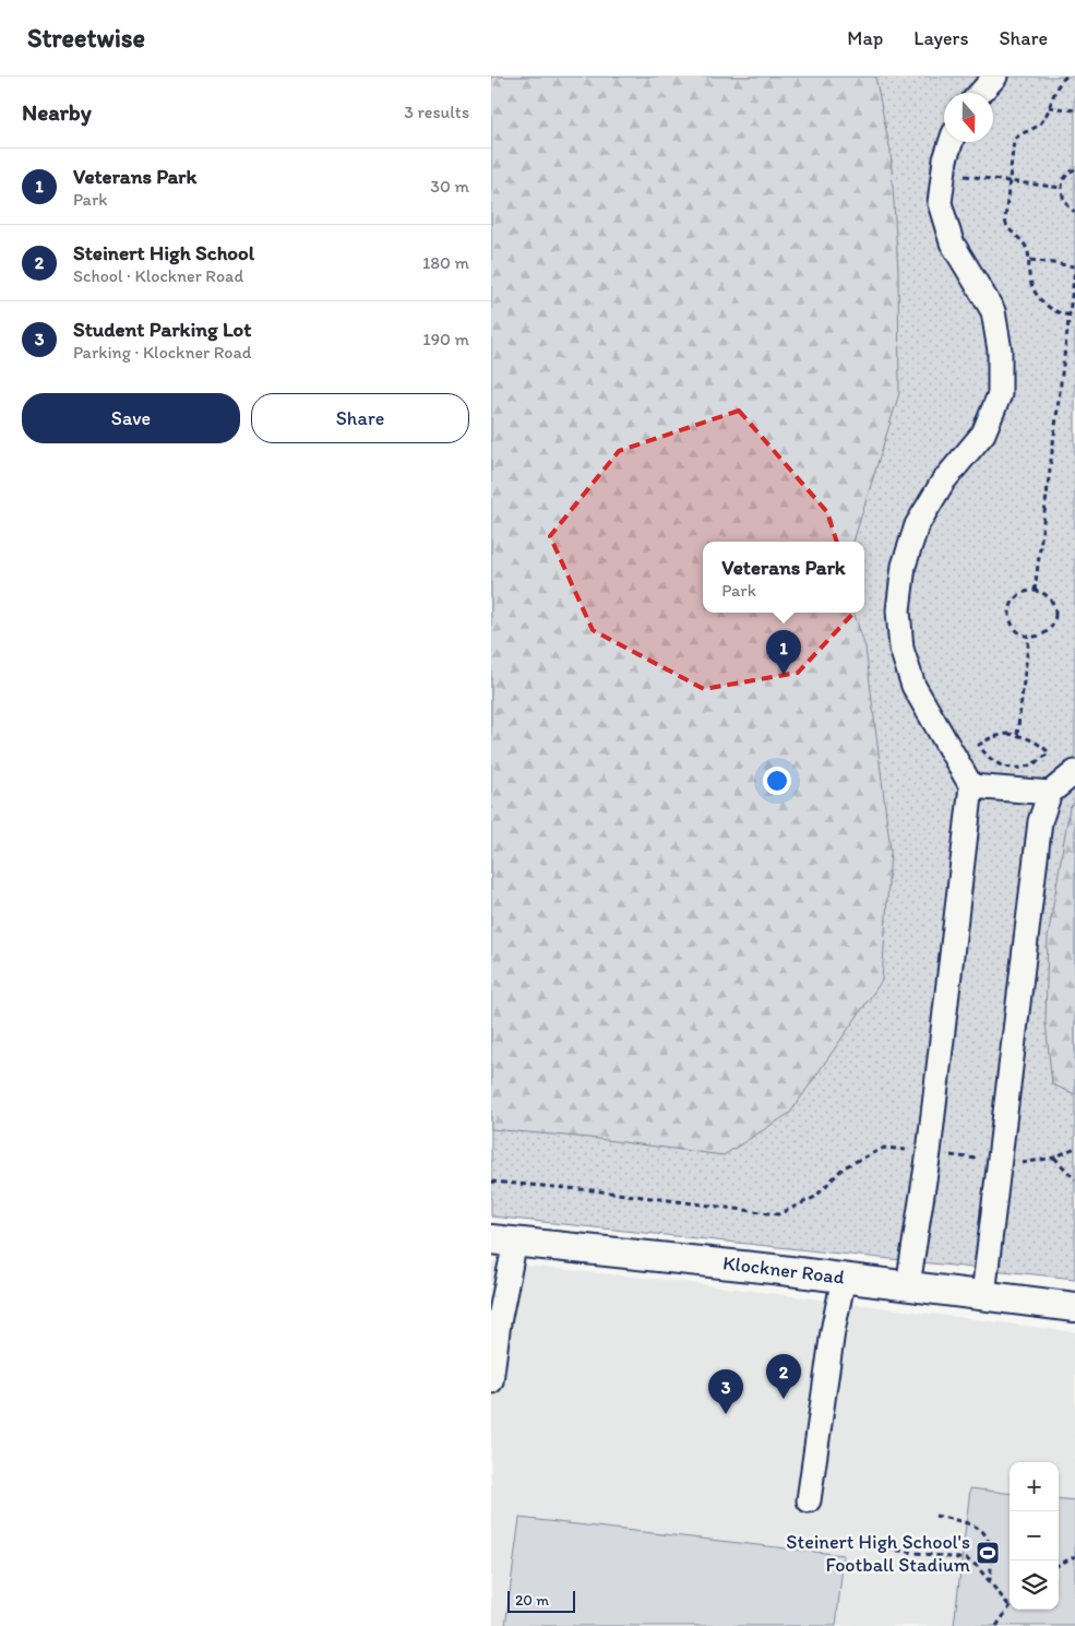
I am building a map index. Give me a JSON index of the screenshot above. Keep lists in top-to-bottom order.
{
  "streets": {
    "main road": ["Klockner Road"]
  },
  "places": {
    "sports": ["Steinert High School's Football Stadium"]
  },
  "scale_bar": "20 m",
  "north": "bottom",
  "page": {
    "header": "Streetwise",
    "nav": ["Map", "Layers", "Share"],
    "heading": ["Nearby", "3 results"],
    "list": [
      {
        "mark": "1",
        "name": "Veterans Park",
        "note": "Park",
        "value": "30 m"
      },
      {
        "mark": "2",
        "name": "Steinert High School",
        "note": "School · Klockner Road",
        "value": "180 m"
      },
      {
        "mark": "3",
        "name": "Student Parking Lot",
        "note": "Parking · Klockner Road",
        "value": "190 m"
      }
    ],
    "buttons": ["Save", "Share"],
    "popup": ["Veterans Park", "Park"],
    "pins": ["1", "2", "3"],
    "map_buttons": ["+", "−"],
    "scale": "20 m"
  }
}
